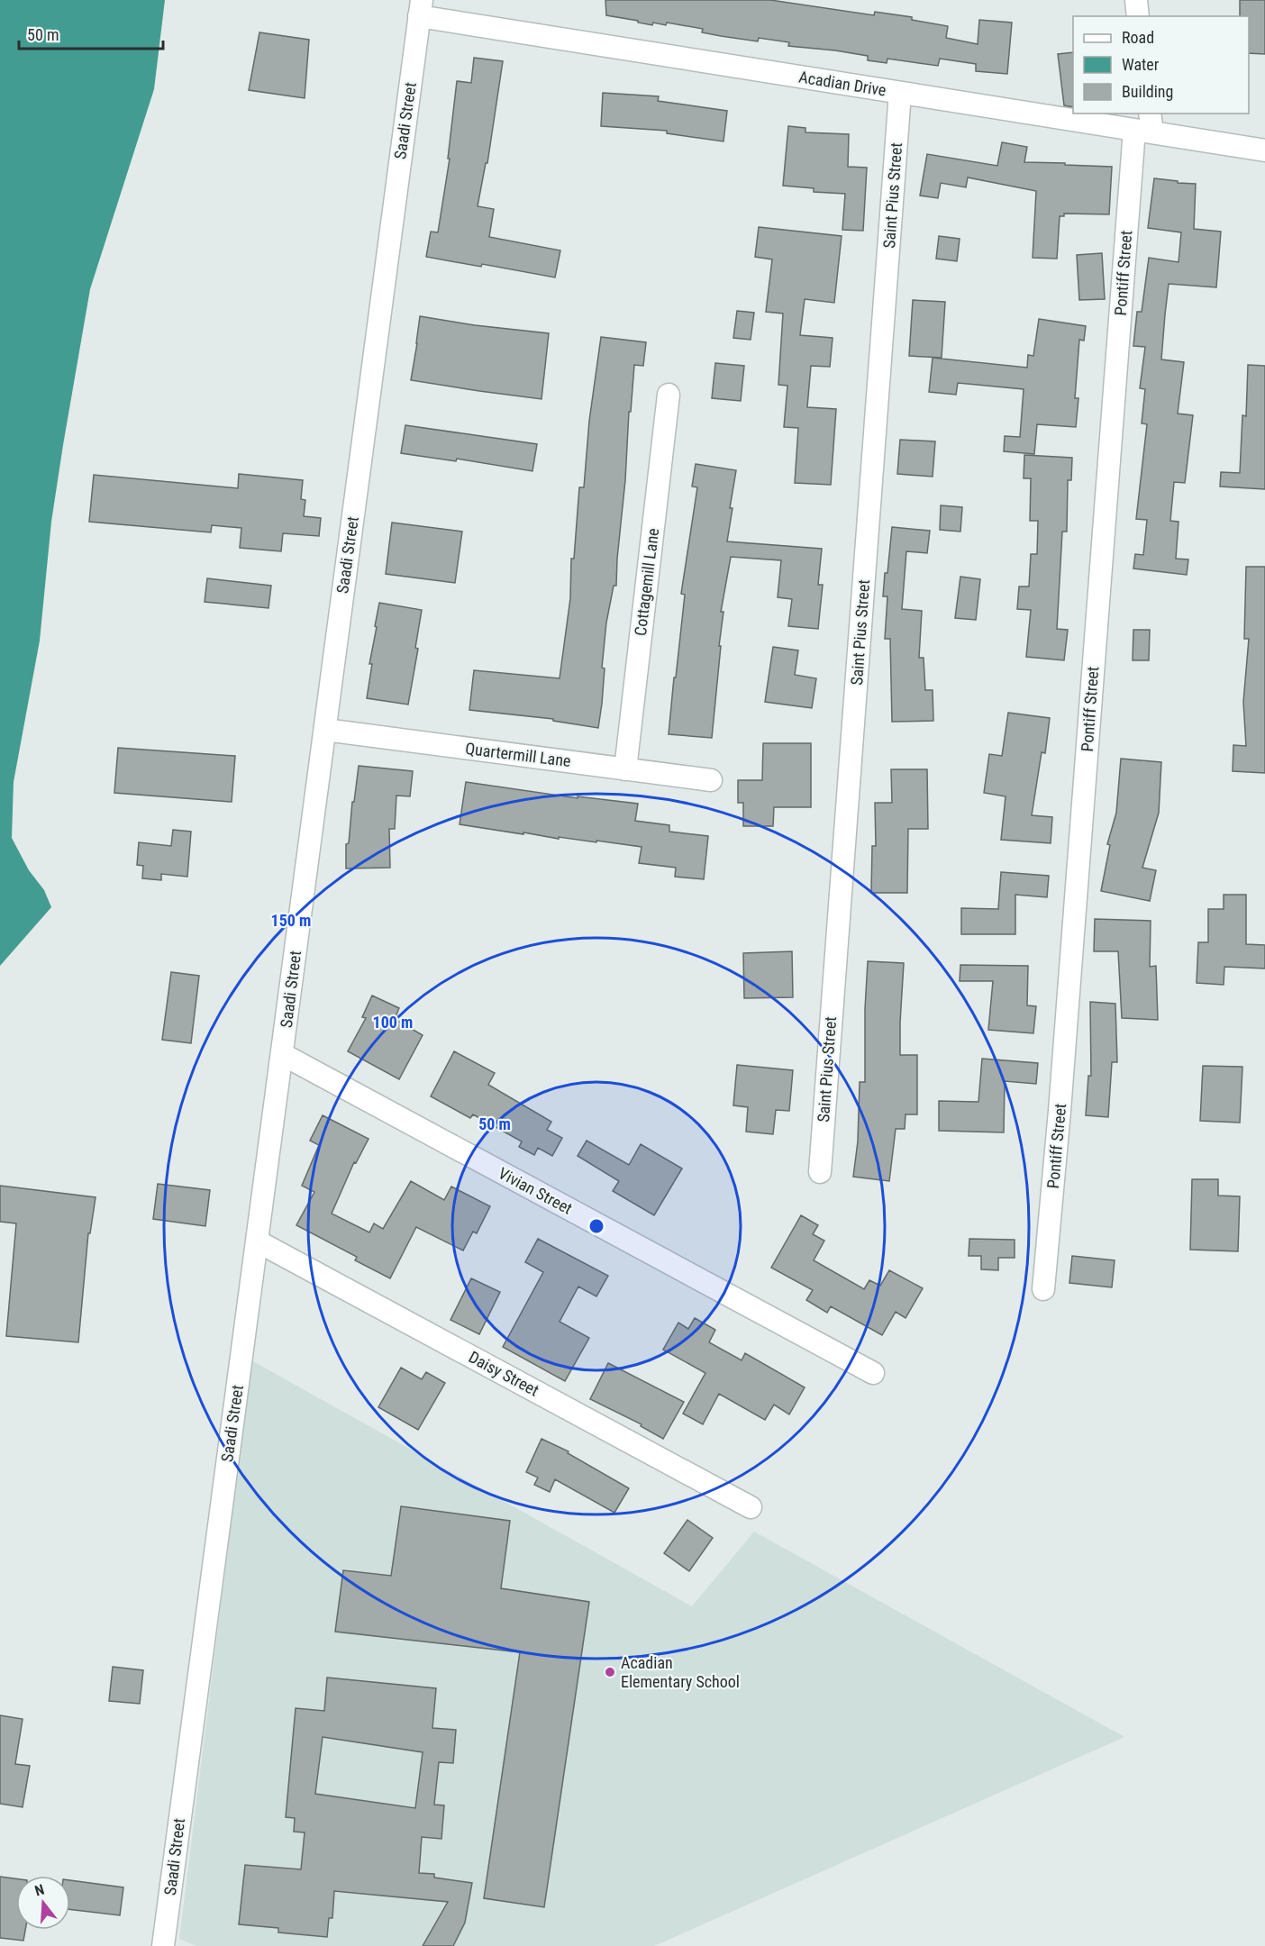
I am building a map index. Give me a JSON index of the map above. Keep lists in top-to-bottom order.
{
  "streets": {
    "street": [
      "Acadian Drive",
      "Saadi Street",
      "Saint Pius Street",
      "Pontiff Street",
      "Cottagemill Lane",
      "Quartermill Lane",
      "Vivian Street",
      "Daisy Street"
    ]
  },
  "crossings": [
    ["Acadian Drive", "Saadi Street"],
    ["Acadian Drive", "Saint Pius Street"],
    ["Acadian Drive", "Pontiff Street"],
    ["Saadi Street", "Quartermill Lane"],
    ["Saadi Street", "Vivian Street"],
    ["Saadi Street", "Daisy Street"],
    ["Cottagemill Lane", "Quartermill Lane"]
  ],
  "places": ["Acadian Elementary School"],
  "legend": ["Road", "Water", "Building"],
  "scale_bar": "50 m",
  "north": "top",
  "rings": ["150 m", "100 m", "50 m"]
}
